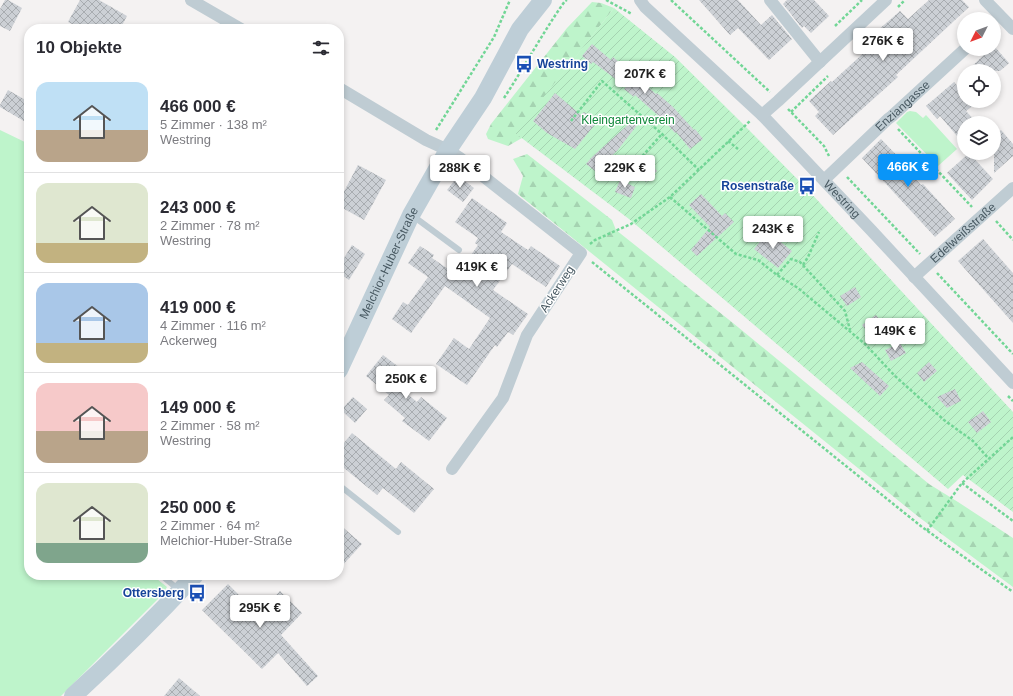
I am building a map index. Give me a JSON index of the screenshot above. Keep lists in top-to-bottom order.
{
  "streets": {
    "street": [
      "Enziangasse",
      "Westring",
      "Edelweißstraße",
      "Melchior-Huber-Straße",
      "Ackerweg"
    ]
  },
  "crossings": [
    ["Enziangasse", "Westring"],
    ["Westring", "Edelweißstraße"],
    ["Melchior-Huber-Straße", "Ackerweg"]
  ],
  "parks": ["Kleingartenverein"],
  "places": {
    "bus stop": ["Westring", "Rosenstraße", "Ottersberg"]
  },
  "north": "bottom left",
  "page": {
    "heading": "10 Objekte",
    "price": [
      "276K €",
      "207K €",
      "466K €",
      "288K €",
      "229K €",
      "243K €",
      "419K €",
      "149K €",
      "250K €",
      "295K €"
    ],
    "list": [
      {
        "name": "466 000 €",
        "note": "5 Zimmer · 138 m² · Westring"
      },
      {
        "name": "243 000 €",
        "note": "2 Zimmer · 78 m² · Westring"
      },
      {
        "name": "419 000 €",
        "note": "4 Zimmer · 116 m² · Ackerweg"
      },
      {
        "name": "149 000 €",
        "note": "2 Zimmer · 58 m² · Westring"
      },
      {
        "name": "250 000 €",
        "note": "2 Zimmer · 64 m² · Melchior-Huber-Straße"
      }
    ]
  }
}
